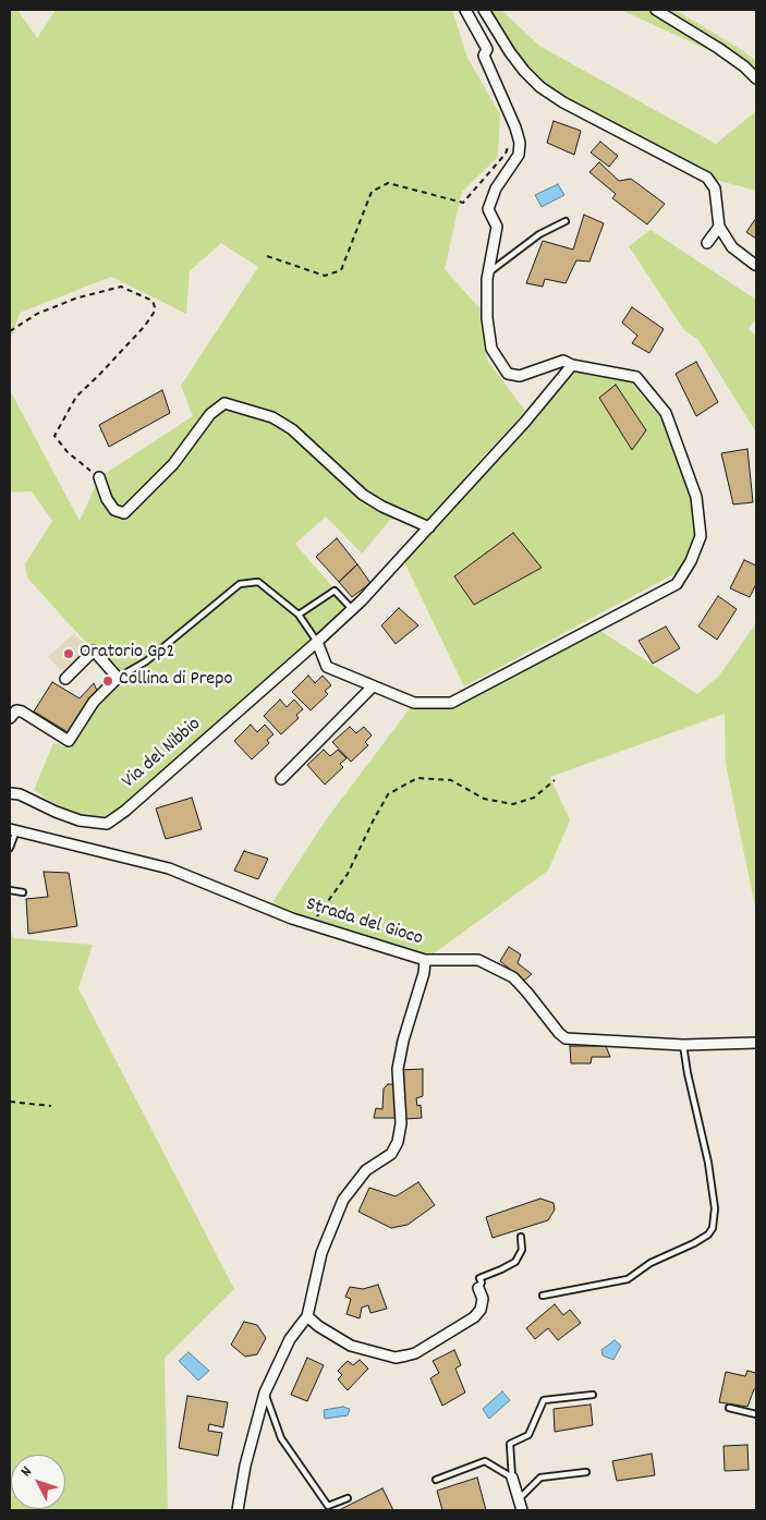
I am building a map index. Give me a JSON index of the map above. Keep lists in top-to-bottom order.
{
  "streets": {
    "street": ["Via del Nibbio", "Strada del Gioco"]
  },
  "places": ["Oratorio Gp2", "Collina di Prepo"],
  "north": "top left"
}
